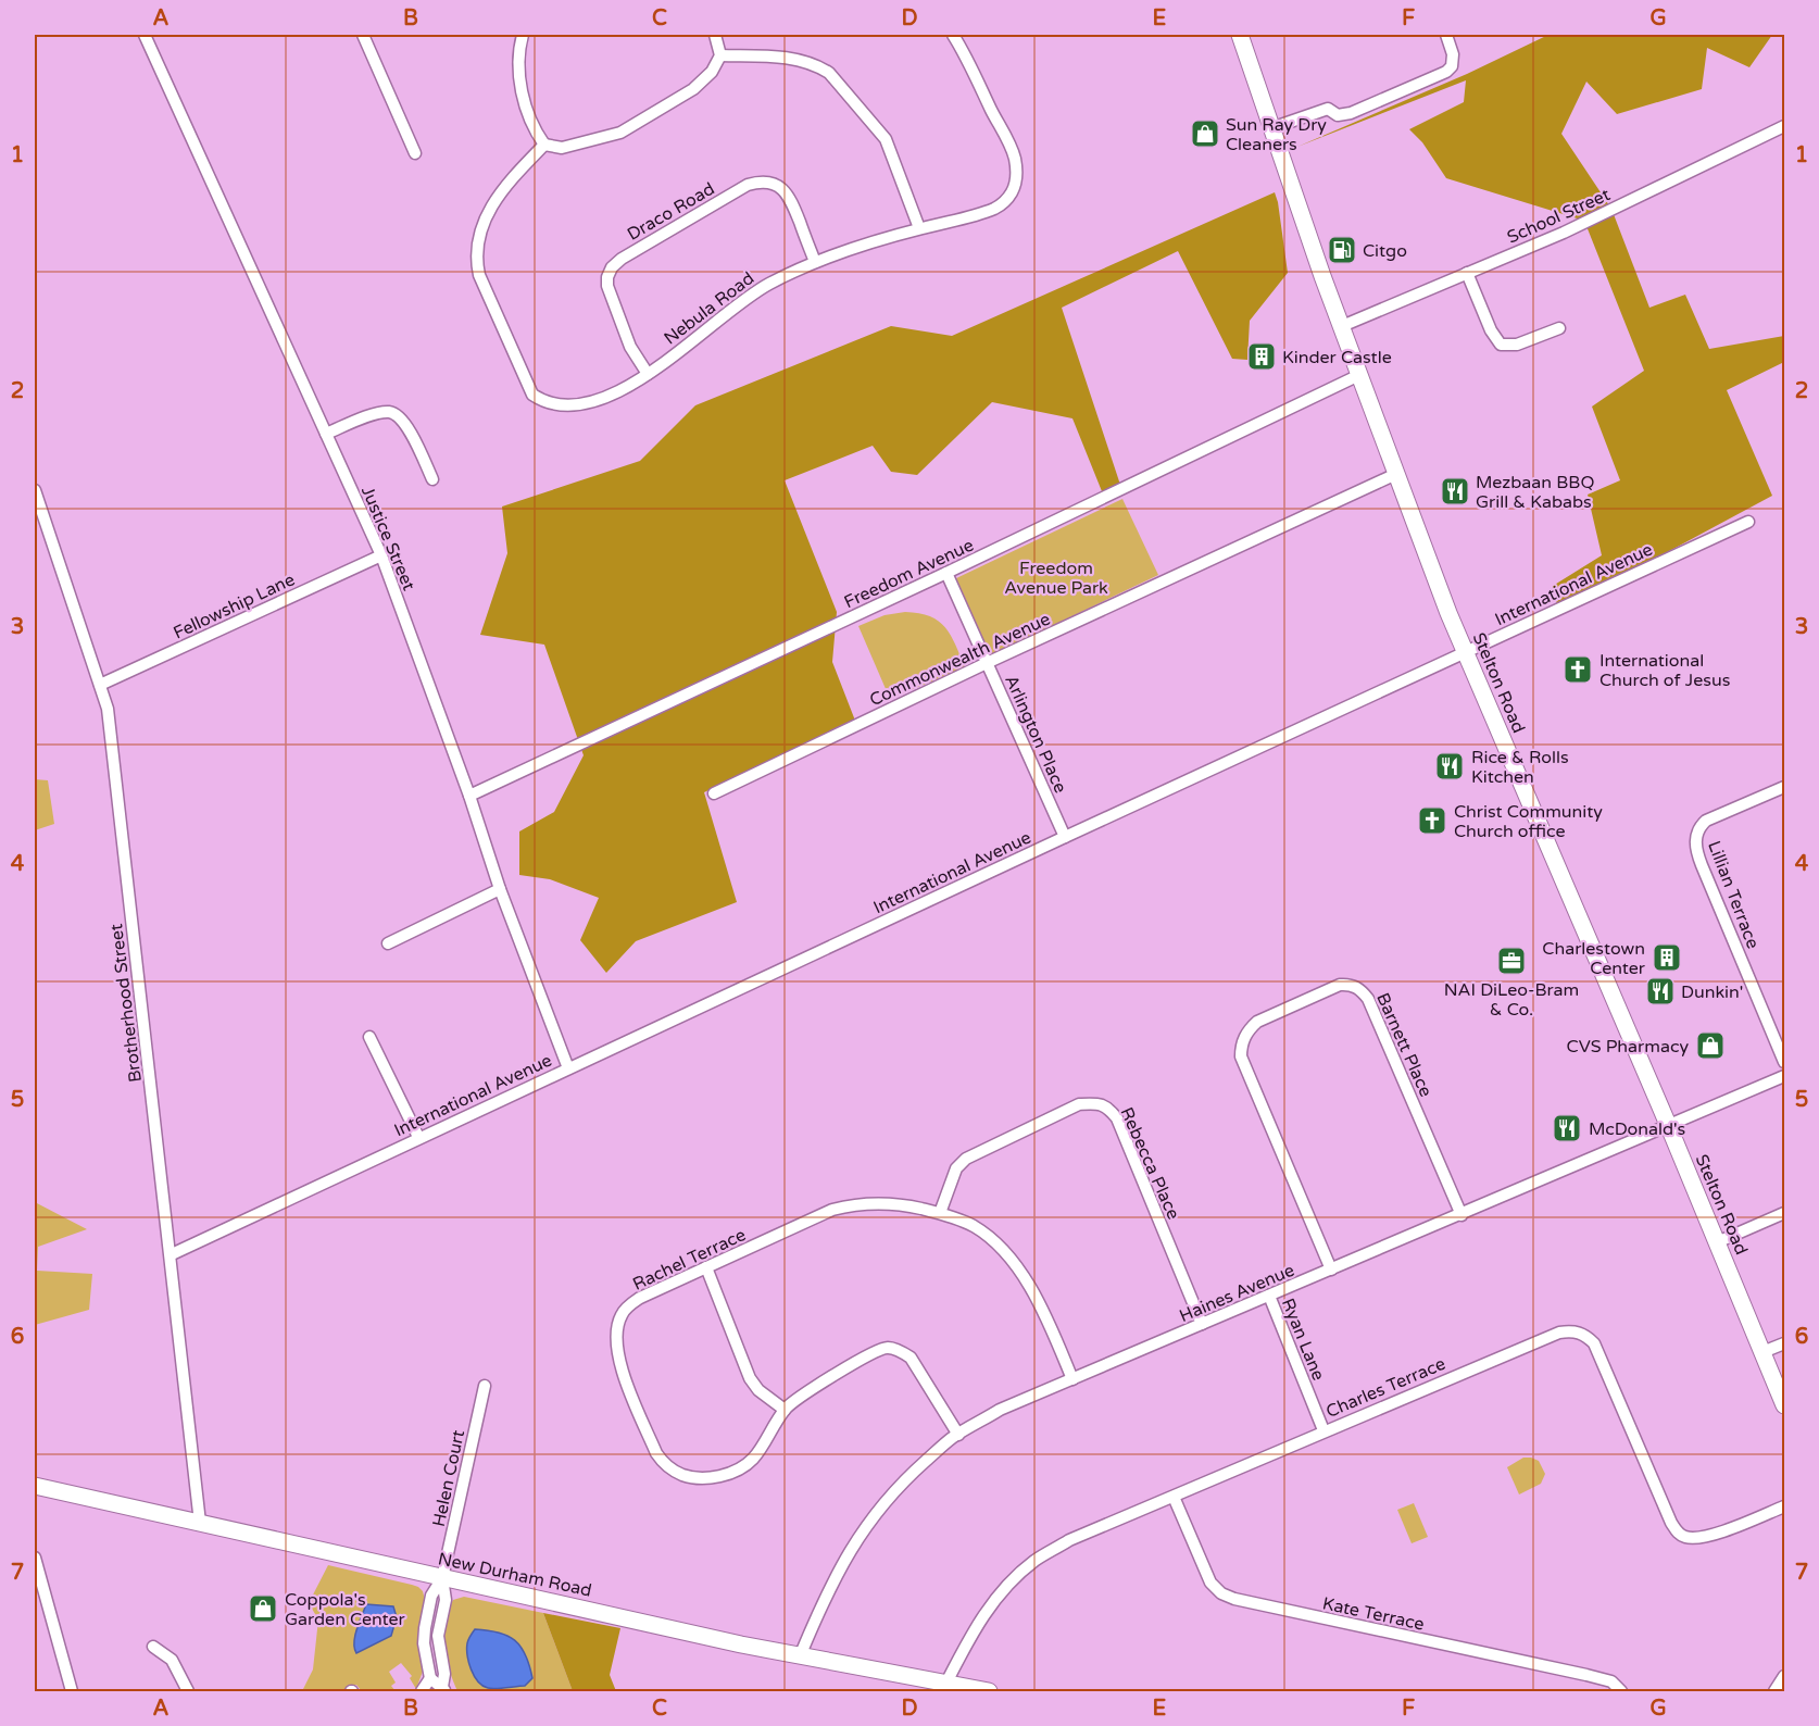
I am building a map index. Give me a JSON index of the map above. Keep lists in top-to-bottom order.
{
  "streets": {
    "main road": ["Stelton Road", "New Durham Road"],
    "street": [
      "Draco Road",
      "School Street",
      "Nebula Road",
      "Justice Street",
      "Freedom Avenue",
      "International Avenue",
      "Fellowship Lane",
      "Commonwealth Avenue",
      "Arlington Place",
      "Lillian Terrace",
      "Brotherhood Street",
      "Barnett Place",
      "Rebecca Place",
      "Rachel Terrace",
      "Haines Avenue",
      "Ryan Lane",
      "Charles Terrace",
      "Helen Court",
      "Kate Terrace"
    ]
  },
  "crossings": [
    ["Draco Road", "Nebula Road"],
    ["School Street", "Stelton Road"],
    ["Justice Street", "Freedom Avenue"],
    ["Justice Street", "International Avenue"],
    ["Justice Street", "Fellowship Lane"],
    ["Freedom Avenue", "Stelton Road"],
    ["Freedom Avenue", "Arlington Place"],
    ["International Avenue", "Stelton Road"],
    ["International Avenue", "Arlington Place"],
    ["International Avenue", "Brotherhood Street"],
    ["Fellowship Lane", "Brotherhood Street"],
    ["Commonwealth Avenue", "Stelton Road"],
    ["Commonwealth Avenue", "Arlington Place"],
    ["Stelton Road", "Haines Avenue"],
    ["Brotherhood Street", "New Durham Road"],
    ["Barnett Place", "Haines Avenue"],
    ["Rebecca Place", "Rachel Terrace"],
    ["Rebecca Place", "Haines Avenue"],
    ["Rachel Terrace", "Haines Avenue"],
    ["Haines Avenue", "Ryan Lane"],
    ["Haines Avenue", "New Durham Road"],
    ["Ryan Lane", "Charles Terrace"],
    ["Charles Terrace", "New Durham Road"],
    ["Charles Terrace", "Kate Terrace"],
    ["Helen Court", "New Durham Road"]
  ],
  "parks": ["Freedom Avenue Park"],
  "places": {
    "shop": ["Sun Ray Dry Cleaners", "CVS Pharmacy", "Coppola's Garden Center"],
    "fuel station": ["Citgo"],
    "building": ["Kinder Castle", "Charlestown Center"],
    "restaurant": [
      "Mezbaan BBQ Grill & Kababs",
      "Rice & Rolls Kitchen",
      "Dunkin'",
      "McDonald's"
    ],
    "church": ["International Church of Jesus", "Christ Community Church office"],
    "office": ["NAI DiLeo-Bram & Co."]
  },
  "grid": {
    "columns": [
      "A",
      "B",
      "C",
      "D",
      "E",
      "F",
      "G"
    ],
    "rows": [
      "1",
      "2",
      "3",
      "4",
      "5",
      "6",
      "7"
    ]
  }
}
